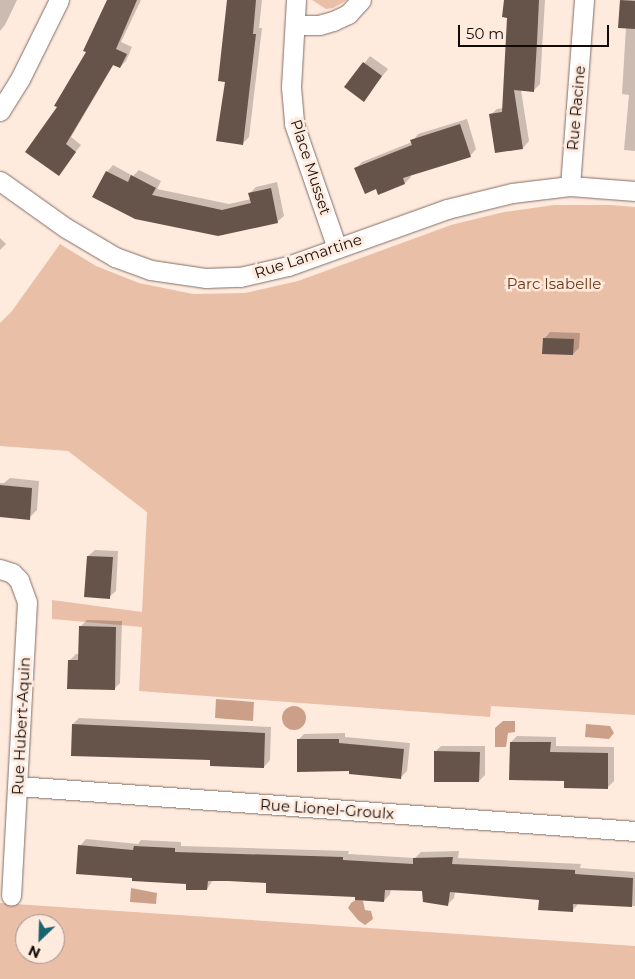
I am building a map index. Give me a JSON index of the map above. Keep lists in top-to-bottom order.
{
  "streets": {
    "street": [
      "Rue Racine",
      "Place Musset",
      "Rue Lamartine",
      "Rue Hubert-Aquin",
      "Rue Lionel-Groulx"
    ]
  },
  "crossings": [
    ["Rue Racine", "Rue Lamartine"],
    ["Place Musset", "Rue Lamartine"],
    ["Rue Hubert-Aquin", "Rue Lionel-Groulx"]
  ],
  "parks": ["Parc Isabelle"],
  "scale_bar": "50 m",
  "north": "bottom left"
}
